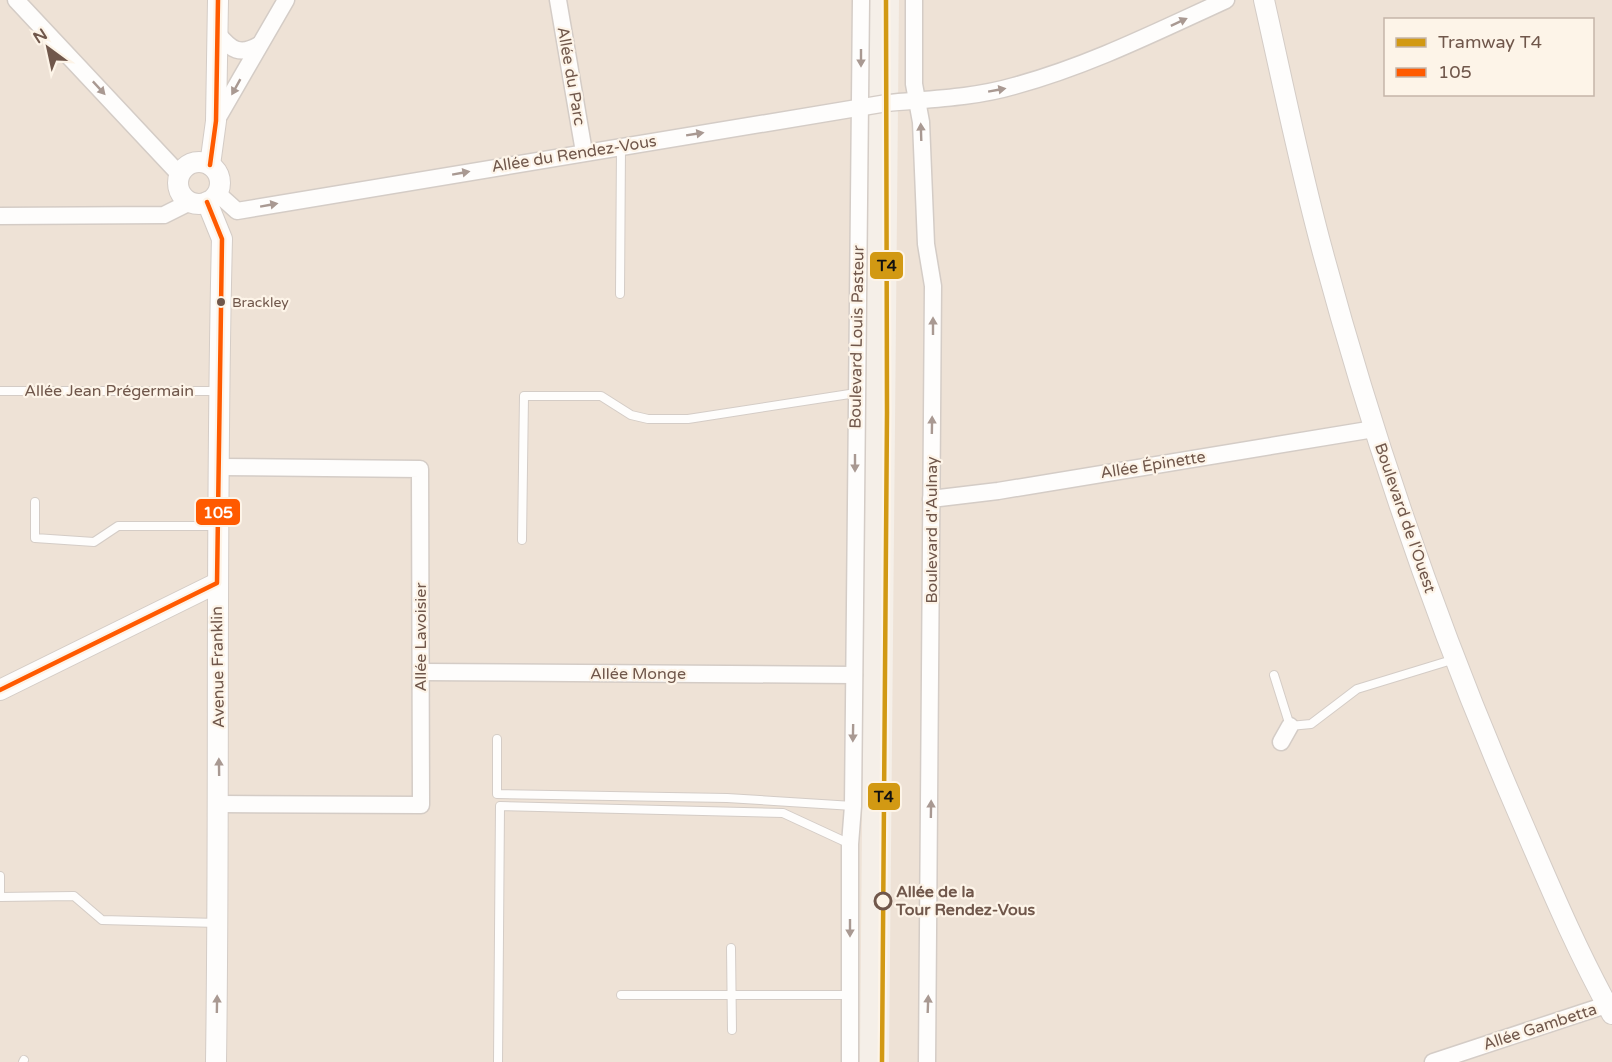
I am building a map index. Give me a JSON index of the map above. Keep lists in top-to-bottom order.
{
  "streets": {
    "street": [
      "Allée du Parc",
      "Allée du Rendez-Vous",
      "Boulevard Louis Pasteur",
      "Allée Épinette",
      "Boulevard de l'Ouest",
      "Boulevard d'Aulnay",
      "Allée Lavoisier",
      "Avenue Franklin",
      "Allée Monge",
      "Allée Gambetta"
    ],
    "lane": ["Allée Jean Prégermain"]
  },
  "crossings": [
    ["Allée du Parc", "Allée du Rendez-Vous"],
    ["Allée du Rendez-Vous", "Boulevard Louis Pasteur"],
    ["Allée du Rendez-Vous", "Boulevard d'Aulnay"],
    ["Boulevard Louis Pasteur", "Allée Monge"],
    ["Allée Jean Prégermain", "Avenue Franklin"],
    ["Allée Épinette", "Boulevard de l'Ouest"],
    ["Allée Épinette", "Boulevard d'Aulnay"],
    ["Boulevard de l'Ouest", "Allée Gambetta"],
    ["Allée Lavoisier", "Avenue Franklin"],
    ["Allée Lavoisier", "Allée Monge"]
  ],
  "one_way": ["Allée du Rendez-Vous", "Boulevard Louis Pasteur", "Avenue Franklin"],
  "places": ["Brackley", "Allée de la Tour Rendez-Vous"],
  "lines": ["tram line T4", "transit line 105"],
  "legend": ["Tramway T4", "105"],
  "north": "top left"
}
